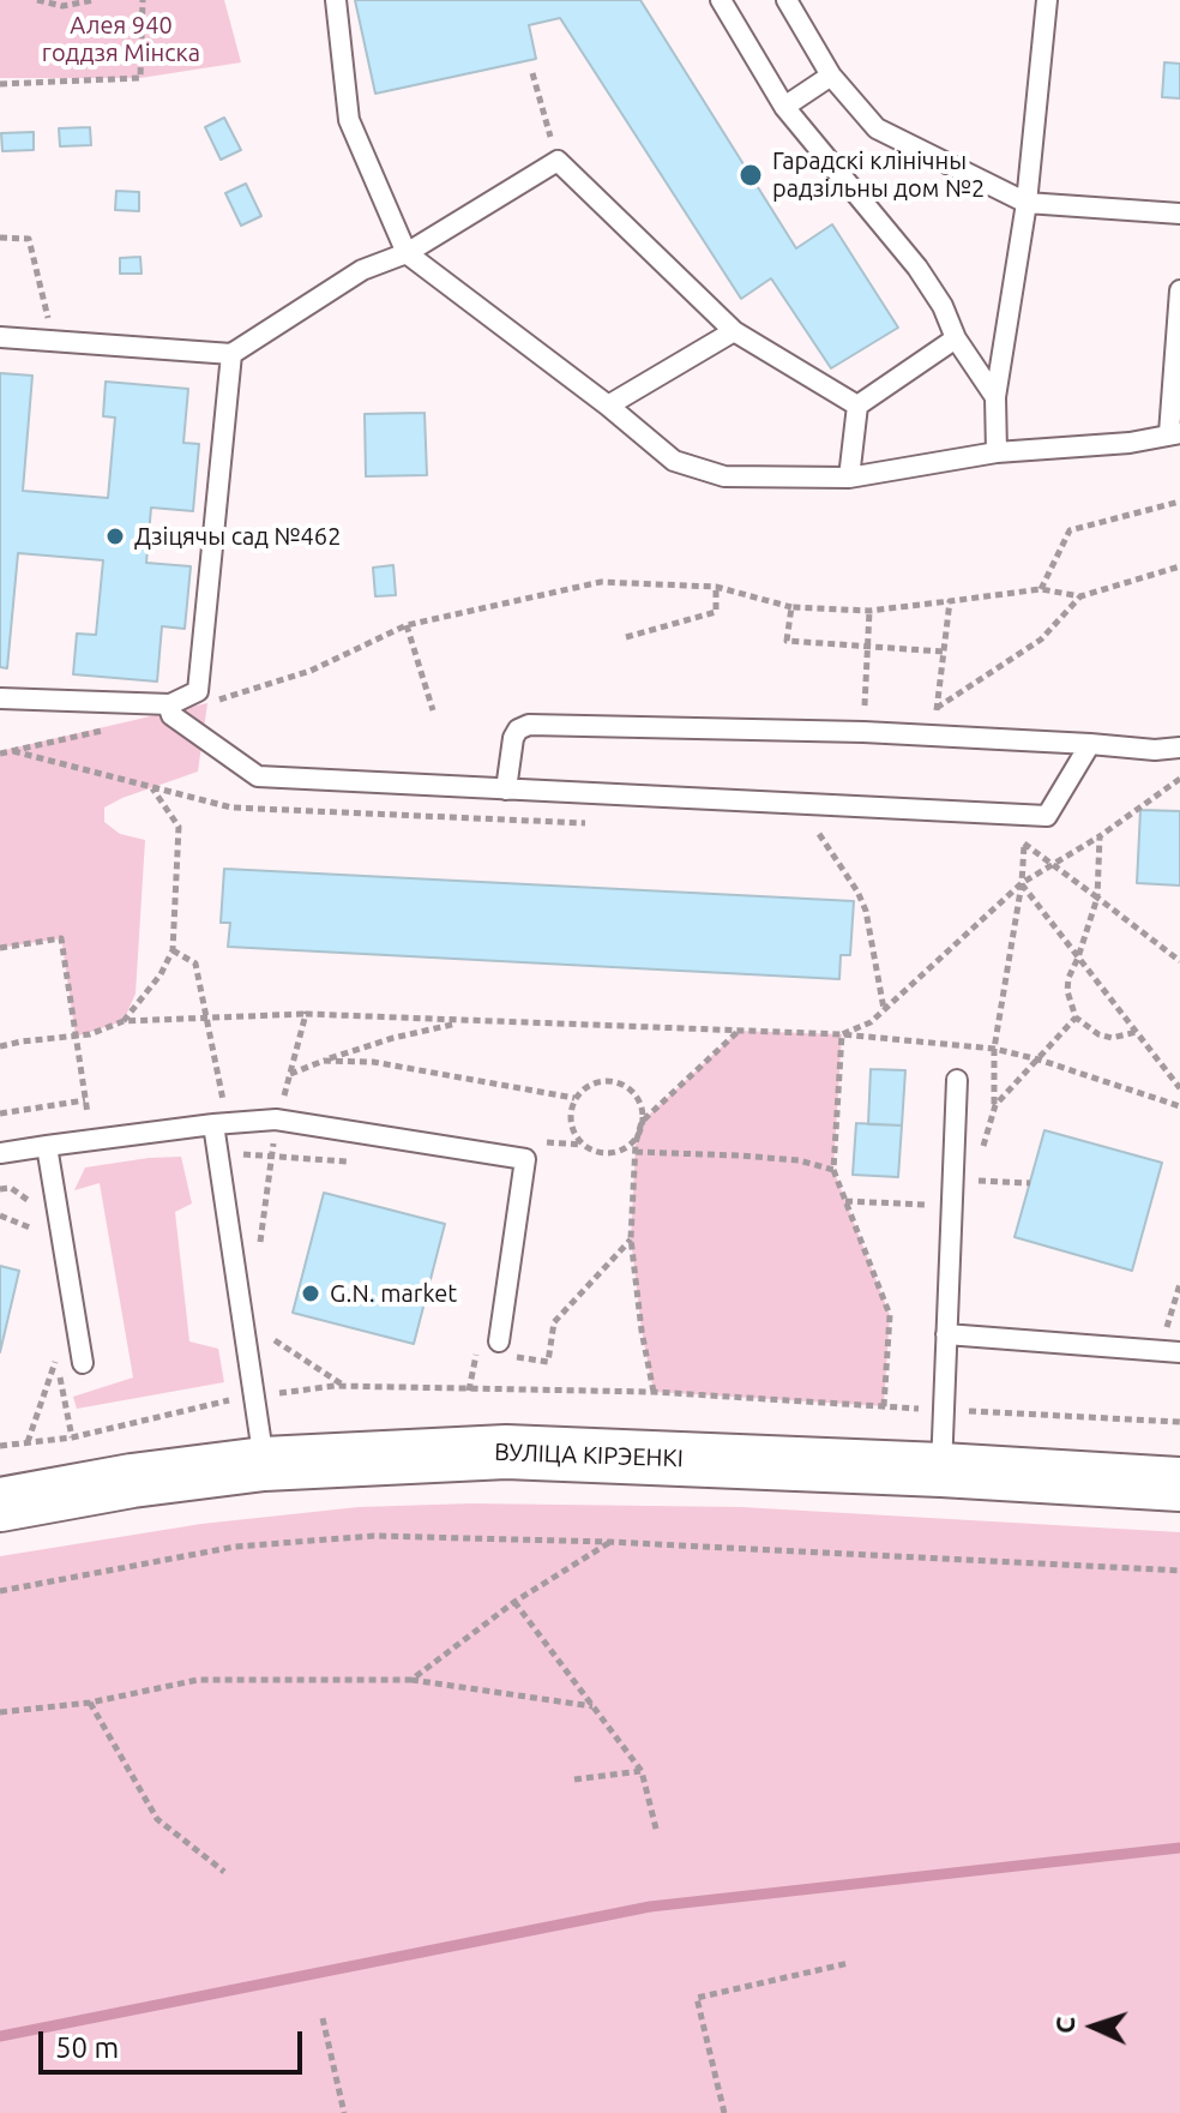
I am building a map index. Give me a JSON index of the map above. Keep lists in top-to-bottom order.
{
  "streets": {
    "street": ["ВУЛІЦА КІРЭЕНКІ"]
  },
  "parks": ["Алея 940 годдзя Мінска"],
  "places": ["Гарадскі клінічны радзільны дом №2", "Дзіцячы сад №462", "G.N. market"],
  "scale_bar": "50 m",
  "north": "left"
}
